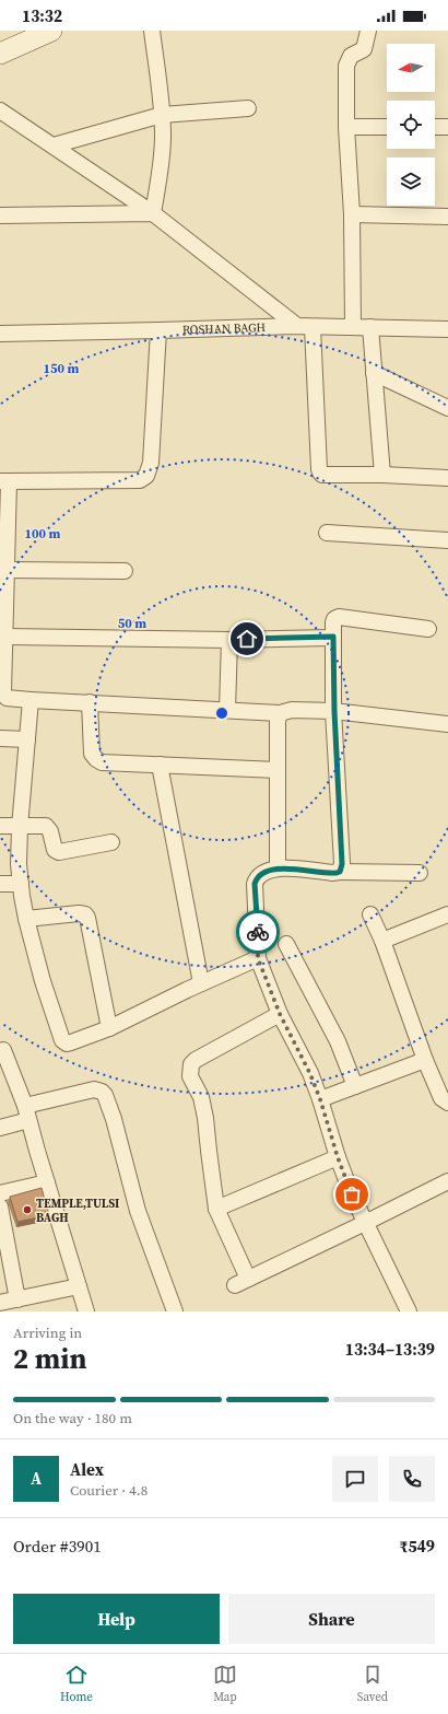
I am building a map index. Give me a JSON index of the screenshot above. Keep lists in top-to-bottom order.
{
  "streets": {
    "street": ["ROSHAN BAGH"]
  },
  "places": ["TEMPLE,TULSI BAGH"],
  "north": "left",
  "page": {
    "status": "13:32",
    "heading": ["2 min", "Arriving in", "13:34–13:39"],
    "panel": [
      "Alex",
      "Courier · 4.8",
      "Order #3901",
      "₹549"
    ],
    "bar": "On the way · 180 m",
    "round": "A",
    "buttons": ["Help", "Share"],
    "tabs": ["Home", "Map", "Saved"]
  },
  "rings": ["150 m", "100 m", "50 m"]
}
